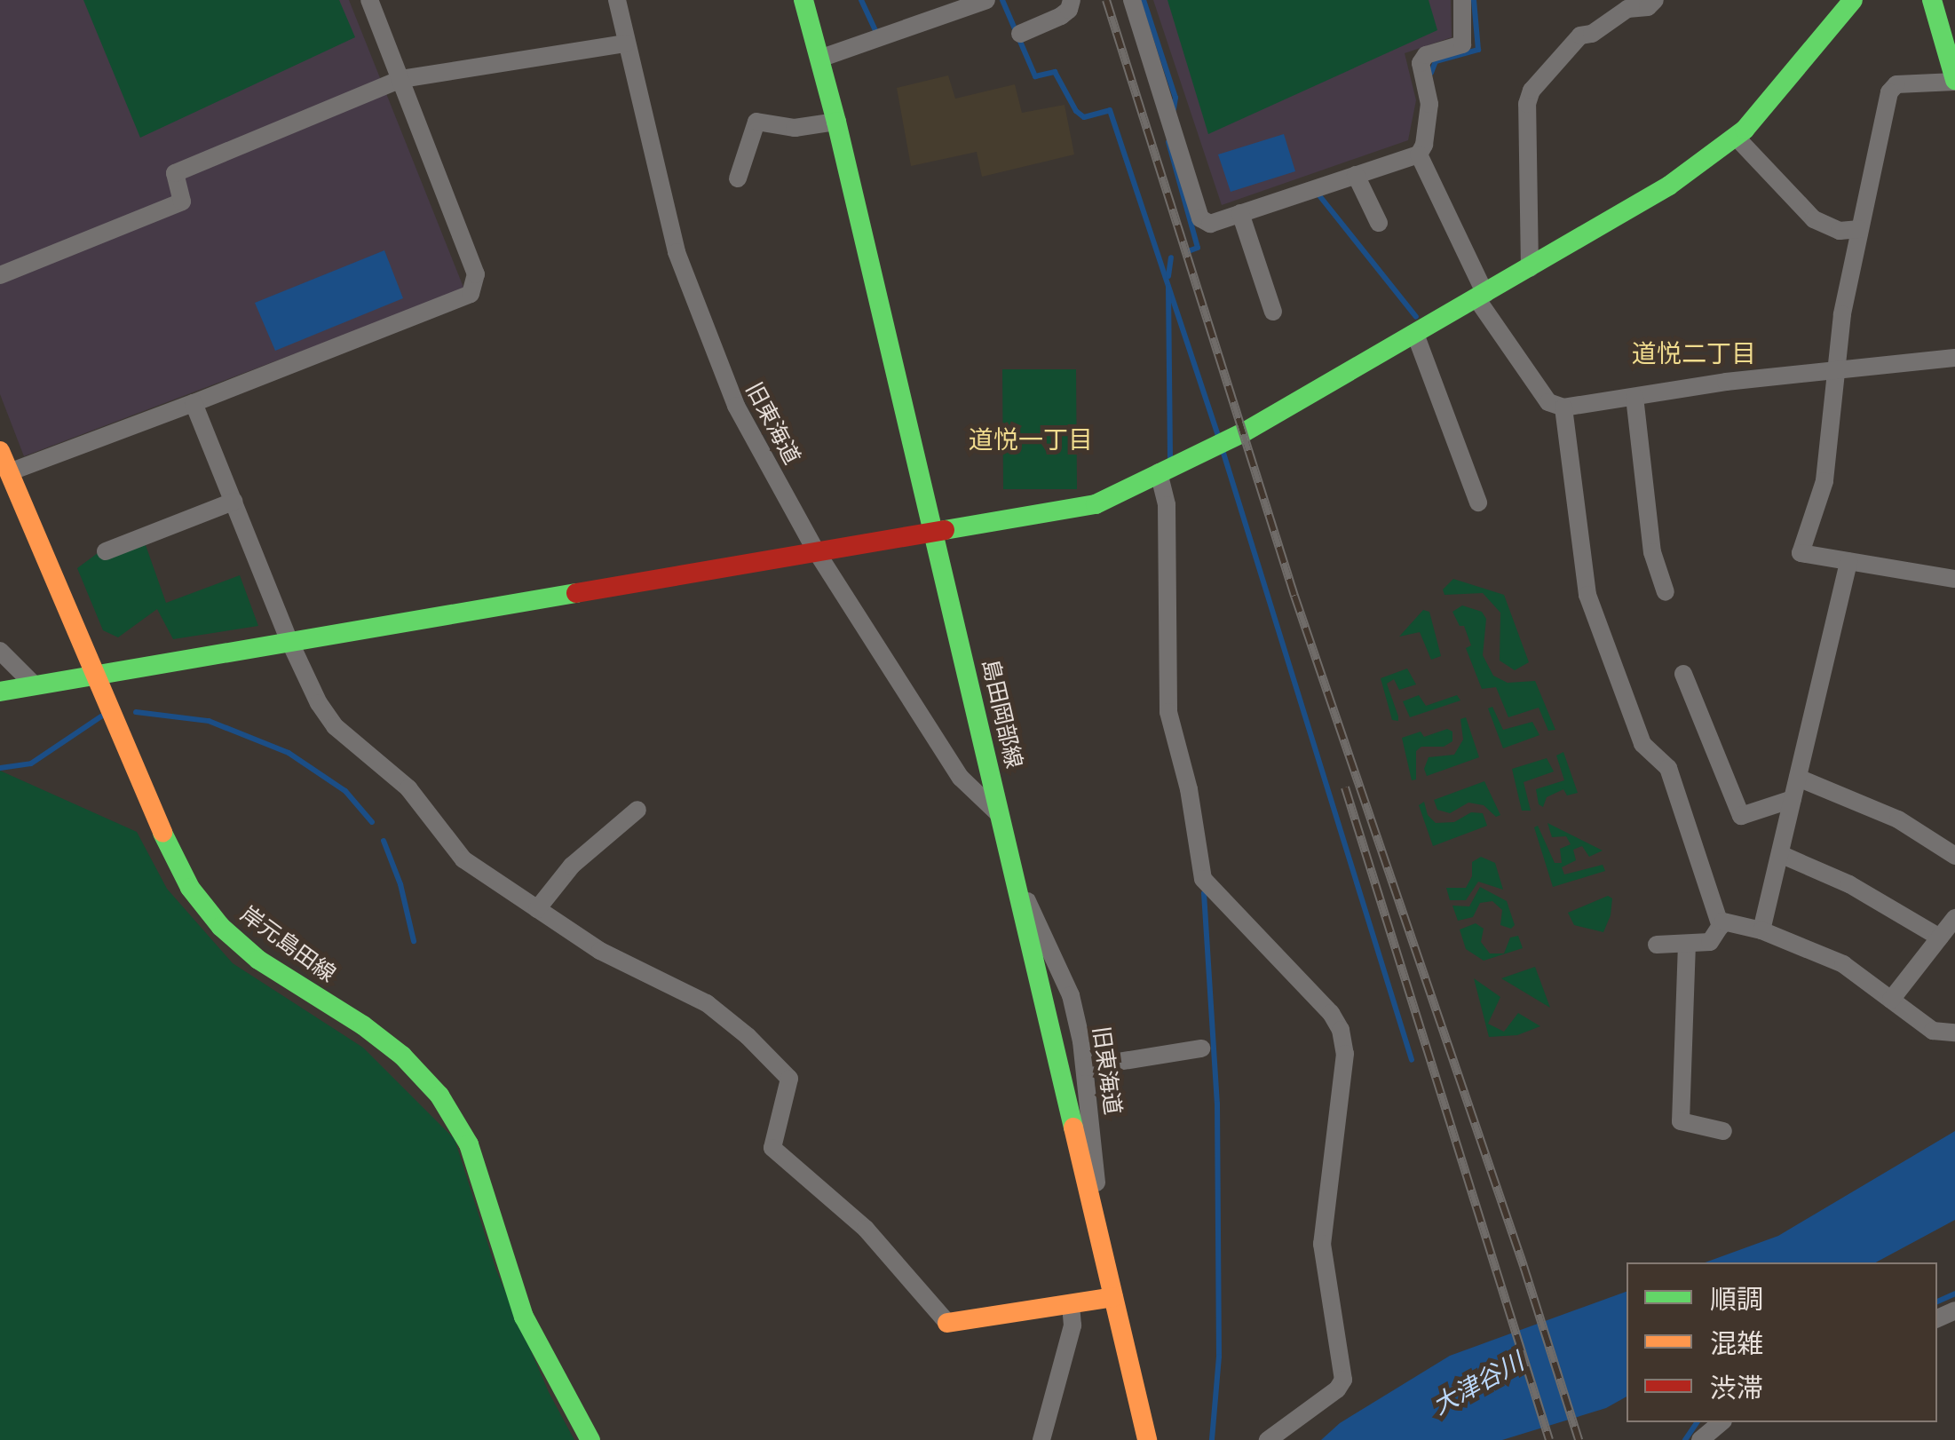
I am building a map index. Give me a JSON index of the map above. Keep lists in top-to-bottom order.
{
  "streets": {
    "street": ["旧東海道", "島田岡部線", "岸元島田線"]
  },
  "crossings": [
    ["旧東海道", "島田岡部線"]
  ],
  "districts": ["道悦二丁目", "道悦一丁目"],
  "water": ["大津谷川"],
  "legend": ["順調", "混雑", "渋滞"]
}
